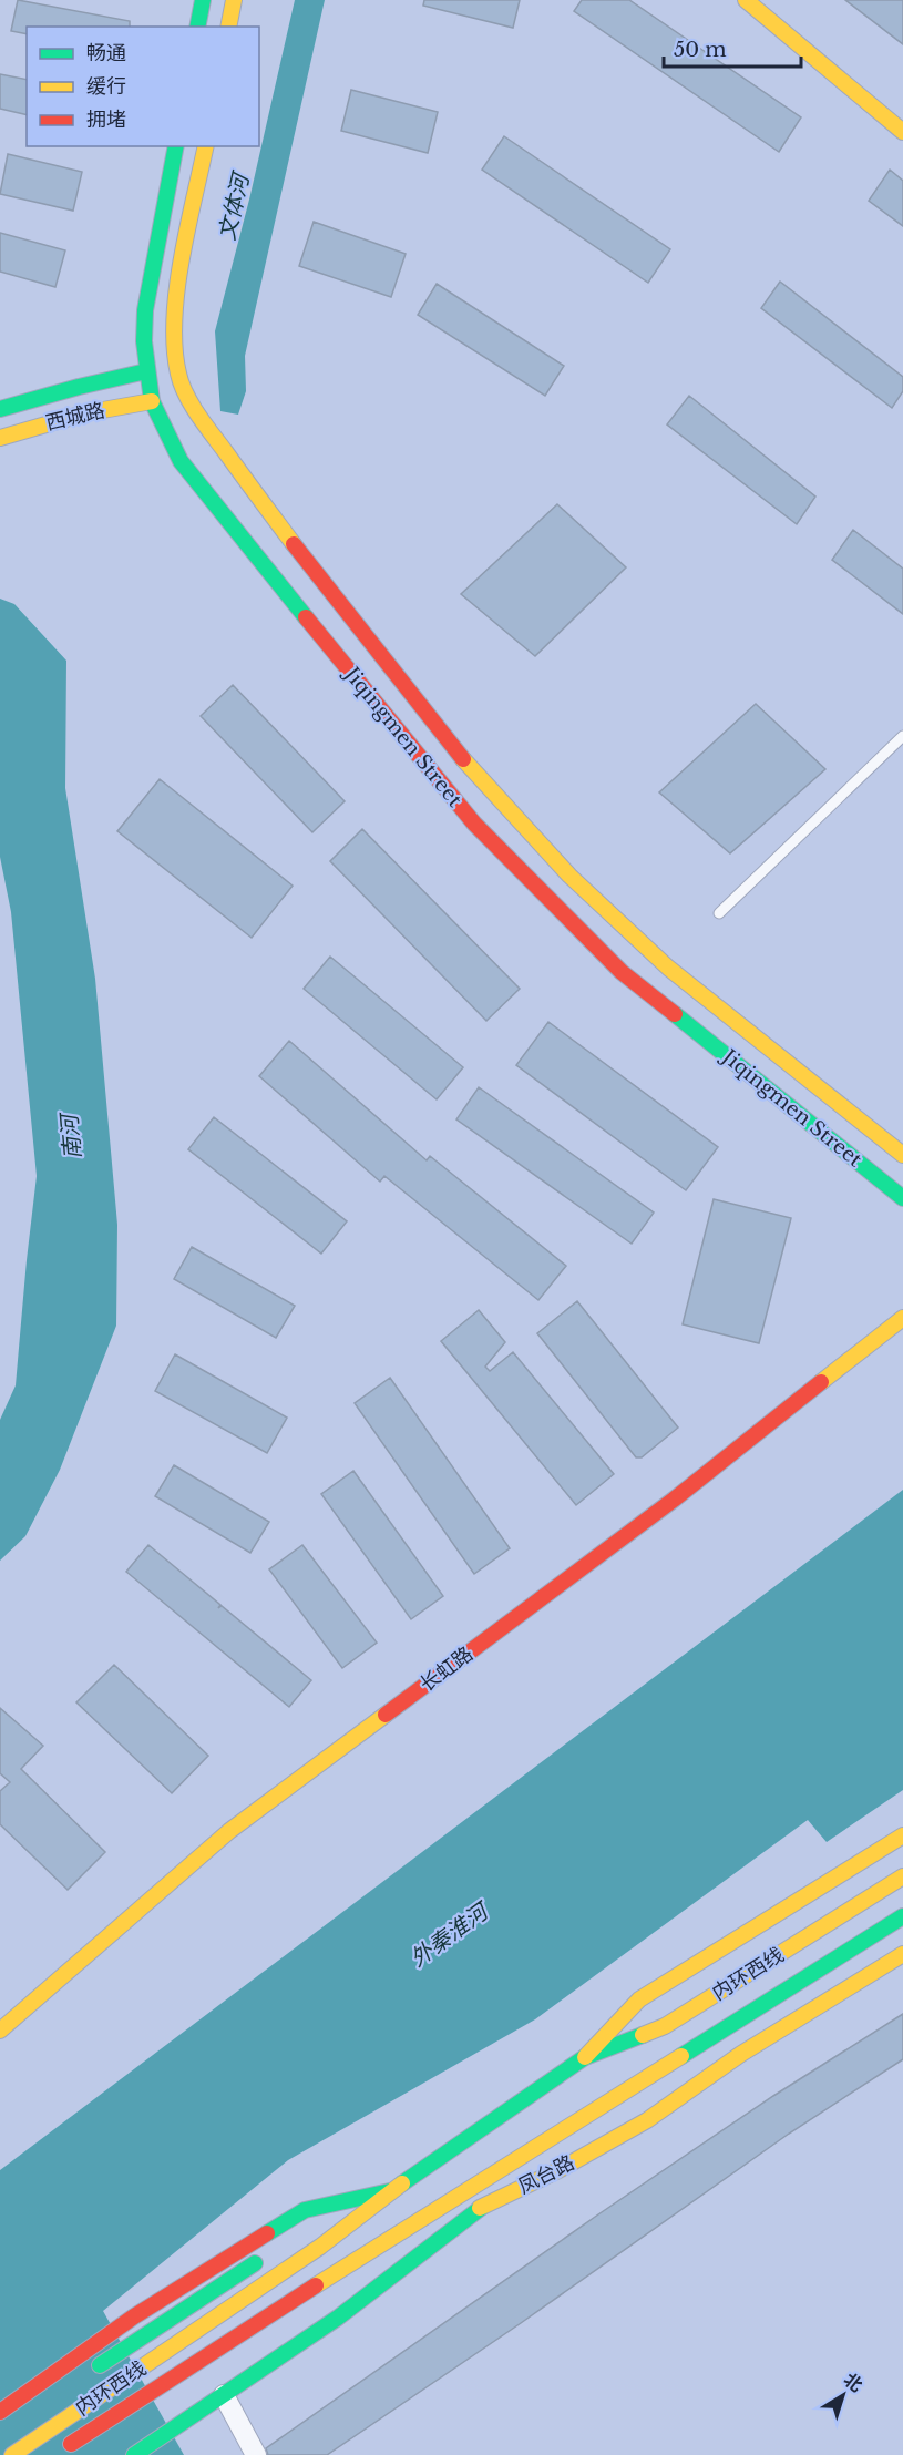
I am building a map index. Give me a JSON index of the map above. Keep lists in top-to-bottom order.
{
  "streets": {
    "main road": [
      "西城路",
      "Jiqingmen Street",
      "长虹路",
      "内环西线",
      "凤台路"
    ]
  },
  "crossings": [
    ["西城路", "Jiqingmen Street"]
  ],
  "water": ["文体河", "南河", "外秦淮河"],
  "legend": ["畅通", "缓行", "拥堵"],
  "scale_bar": "50 m",
  "north": "top right"
}
